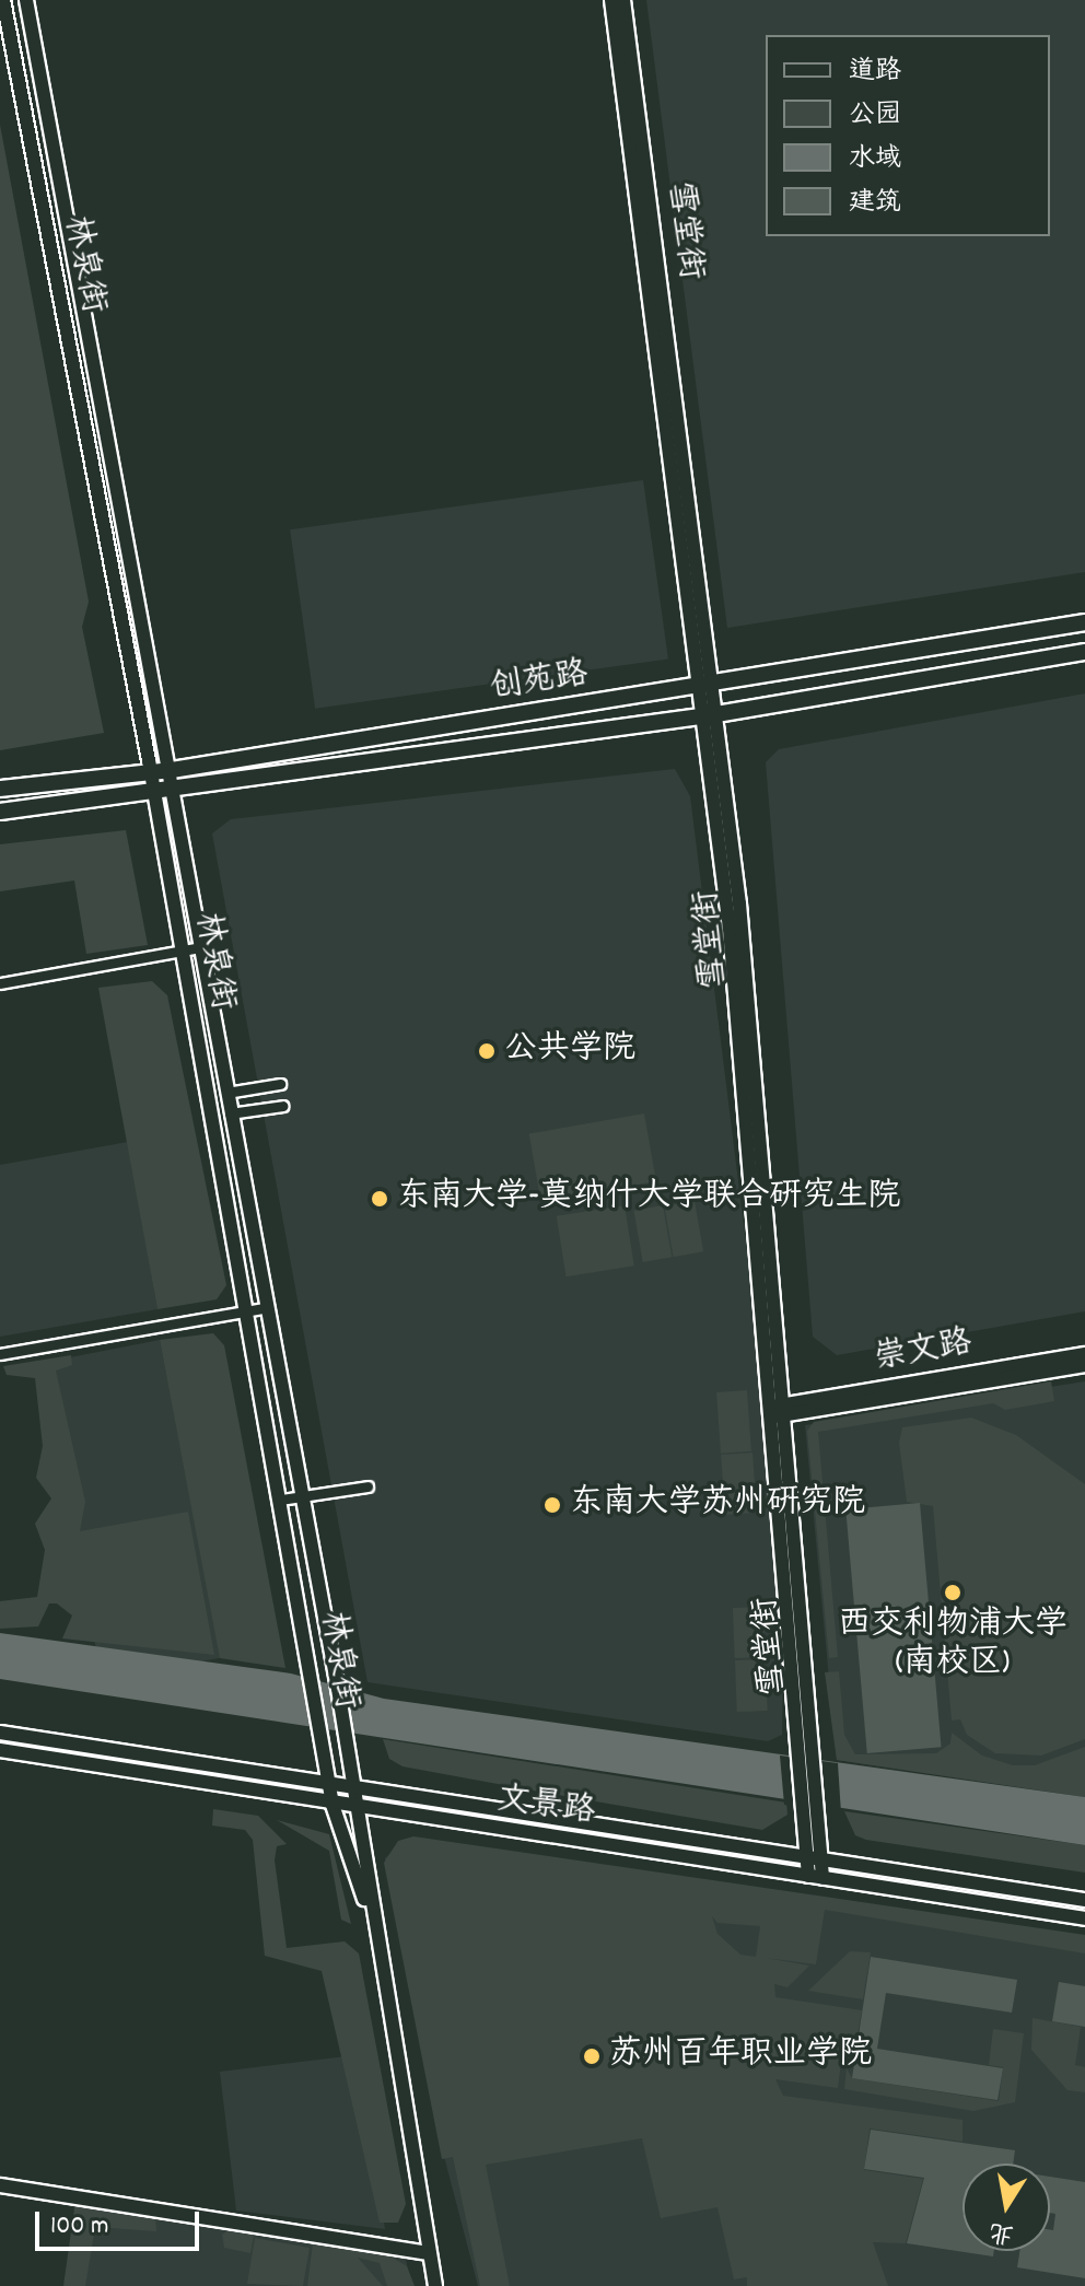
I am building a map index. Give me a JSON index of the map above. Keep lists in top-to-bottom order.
{
  "streets": {
    "main road": [
      "雪堂街",
      "林泉街",
      "创苑路",
      "崇文路",
      "文景路"
    ]
  },
  "crossings": [
    ["雪堂街", "创苑路"],
    ["雪堂街", "崇文路"],
    ["雪堂街", "文景路"],
    ["林泉街", "创苑路"],
    ["林泉街", "文景路"]
  ],
  "places": [
    "公共学院",
    "东南大学-莫纳什大学联合研究生院",
    "东南大学苏州研究院",
    "西交利物浦大学 (南校区)",
    "苏州百年职业学院"
  ],
  "legend": [
    "道路",
    "公园",
    "水域",
    "建筑"
  ],
  "scale_bar": "100 m",
  "north": "bottom"
}
